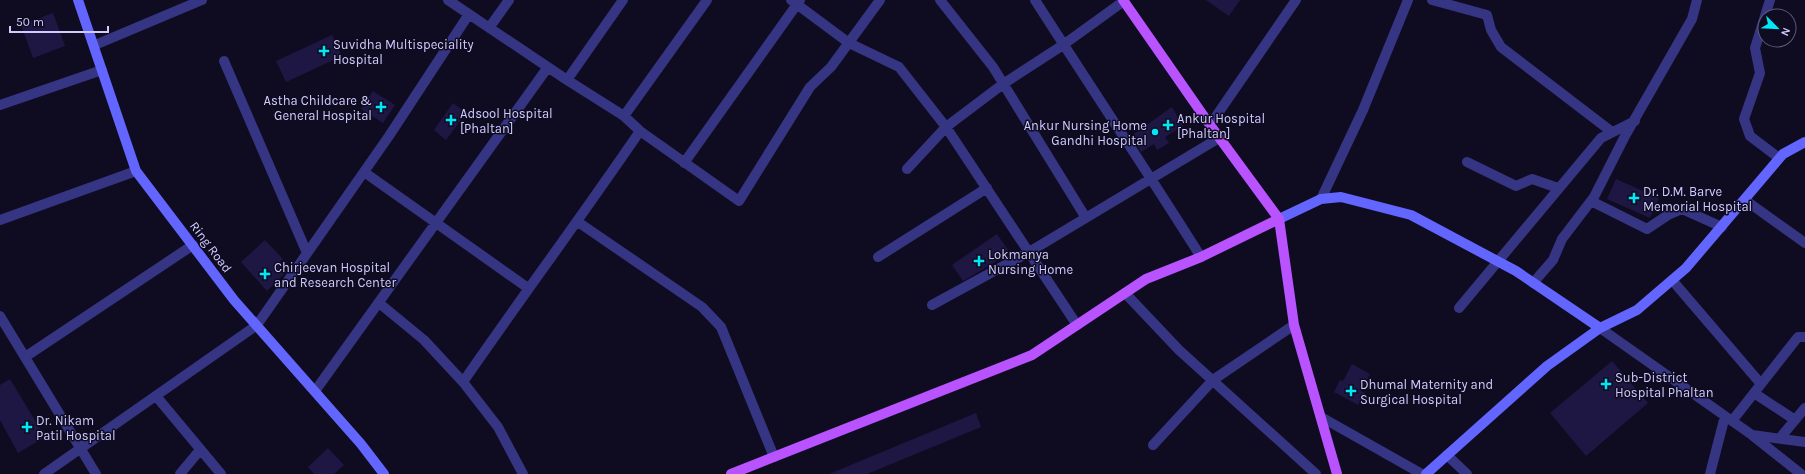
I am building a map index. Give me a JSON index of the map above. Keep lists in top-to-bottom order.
{
  "streets": {
    "street": ["Ring Road"]
  },
  "places": {
    "health": [
      "Suvidha Multispeciality Hospital",
      "Astha Childcare & General Hospital",
      "Adsool Hospital [Phaltan]",
      "Ankur Hospital [Phaltan]",
      "Dr. D.M. Barve Memorial Hospital",
      "Lokmanya Nursing Home",
      "Chirjeevan Hospital and Research Center",
      "Sub-District Hospital Phaltan",
      "Dhumal Maternity and Surgical Hospital",
      "Dr. Nikam Patil Hospital"
    ],
    "other": ["Ankur Nursing Home Gandhi Hospital"]
  },
  "scale_bar": "50 m",
  "north": "bottom right"
}
